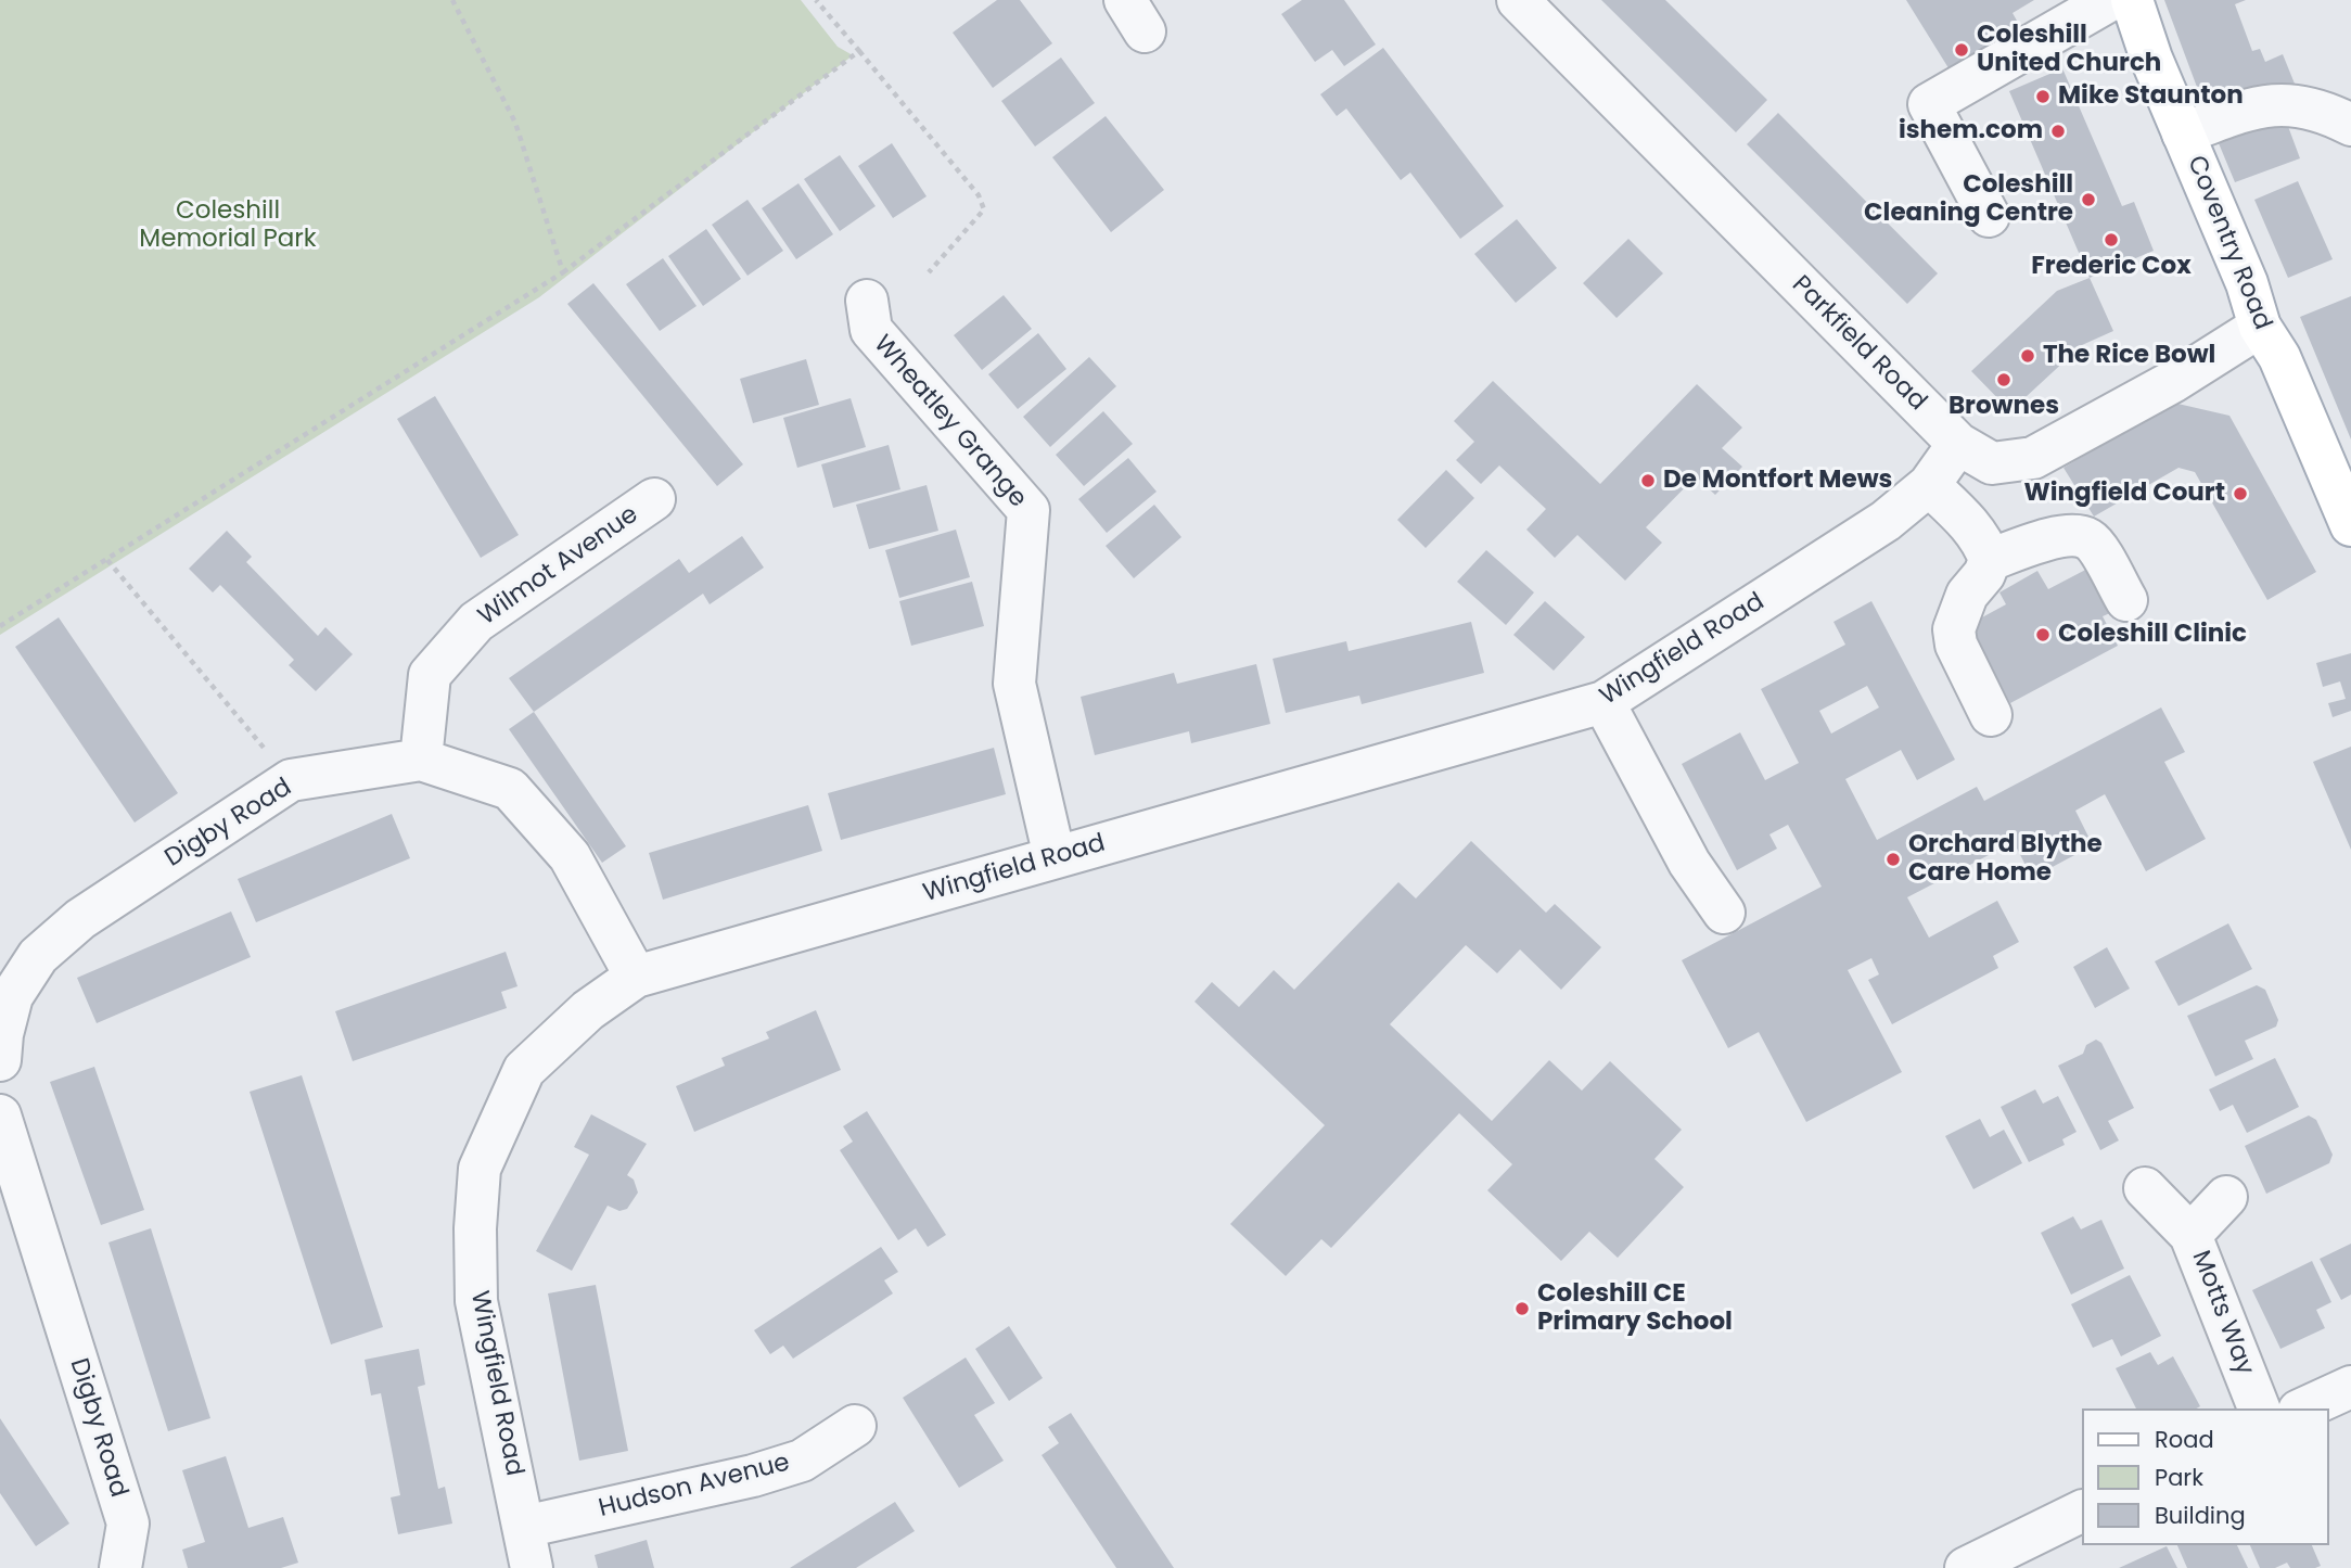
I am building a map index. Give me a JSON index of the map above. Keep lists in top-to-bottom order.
{
  "streets": {
    "main road": ["Coventry Road"],
    "street": [
      "Parkfield Road",
      "Wheatley Grange",
      "Wilmot Avenue",
      "Wingfield Road",
      "Digby Road",
      "Motts Way",
      "Hudson Avenue"
    ]
  },
  "crossings": [
    ["Coventry Road", "Parkfield Road"],
    ["Parkfield Road", "Wingfield Road"],
    ["Wheatley Grange", "Wingfield Road"],
    ["Wilmot Avenue", "Digby Road"],
    ["Wingfield Road", "Digby Road"],
    ["Wingfield Road", "Hudson Avenue"]
  ],
  "parks": ["Coleshill Memorial Park"],
  "places": [
    "Coleshill United Church",
    "Mike Staunton",
    "ishem.com",
    "Coleshill Cleaning Centre",
    "Frederic Cox",
    "The Rice Bowl",
    "Brownes",
    "De Montfort Mews",
    "Wingfield Court",
    "Coleshill Clinic",
    "Orchard Blythe Care Home",
    "Coleshill CE Primary School"
  ],
  "legend": ["Road", "Park", "Building"]
}
